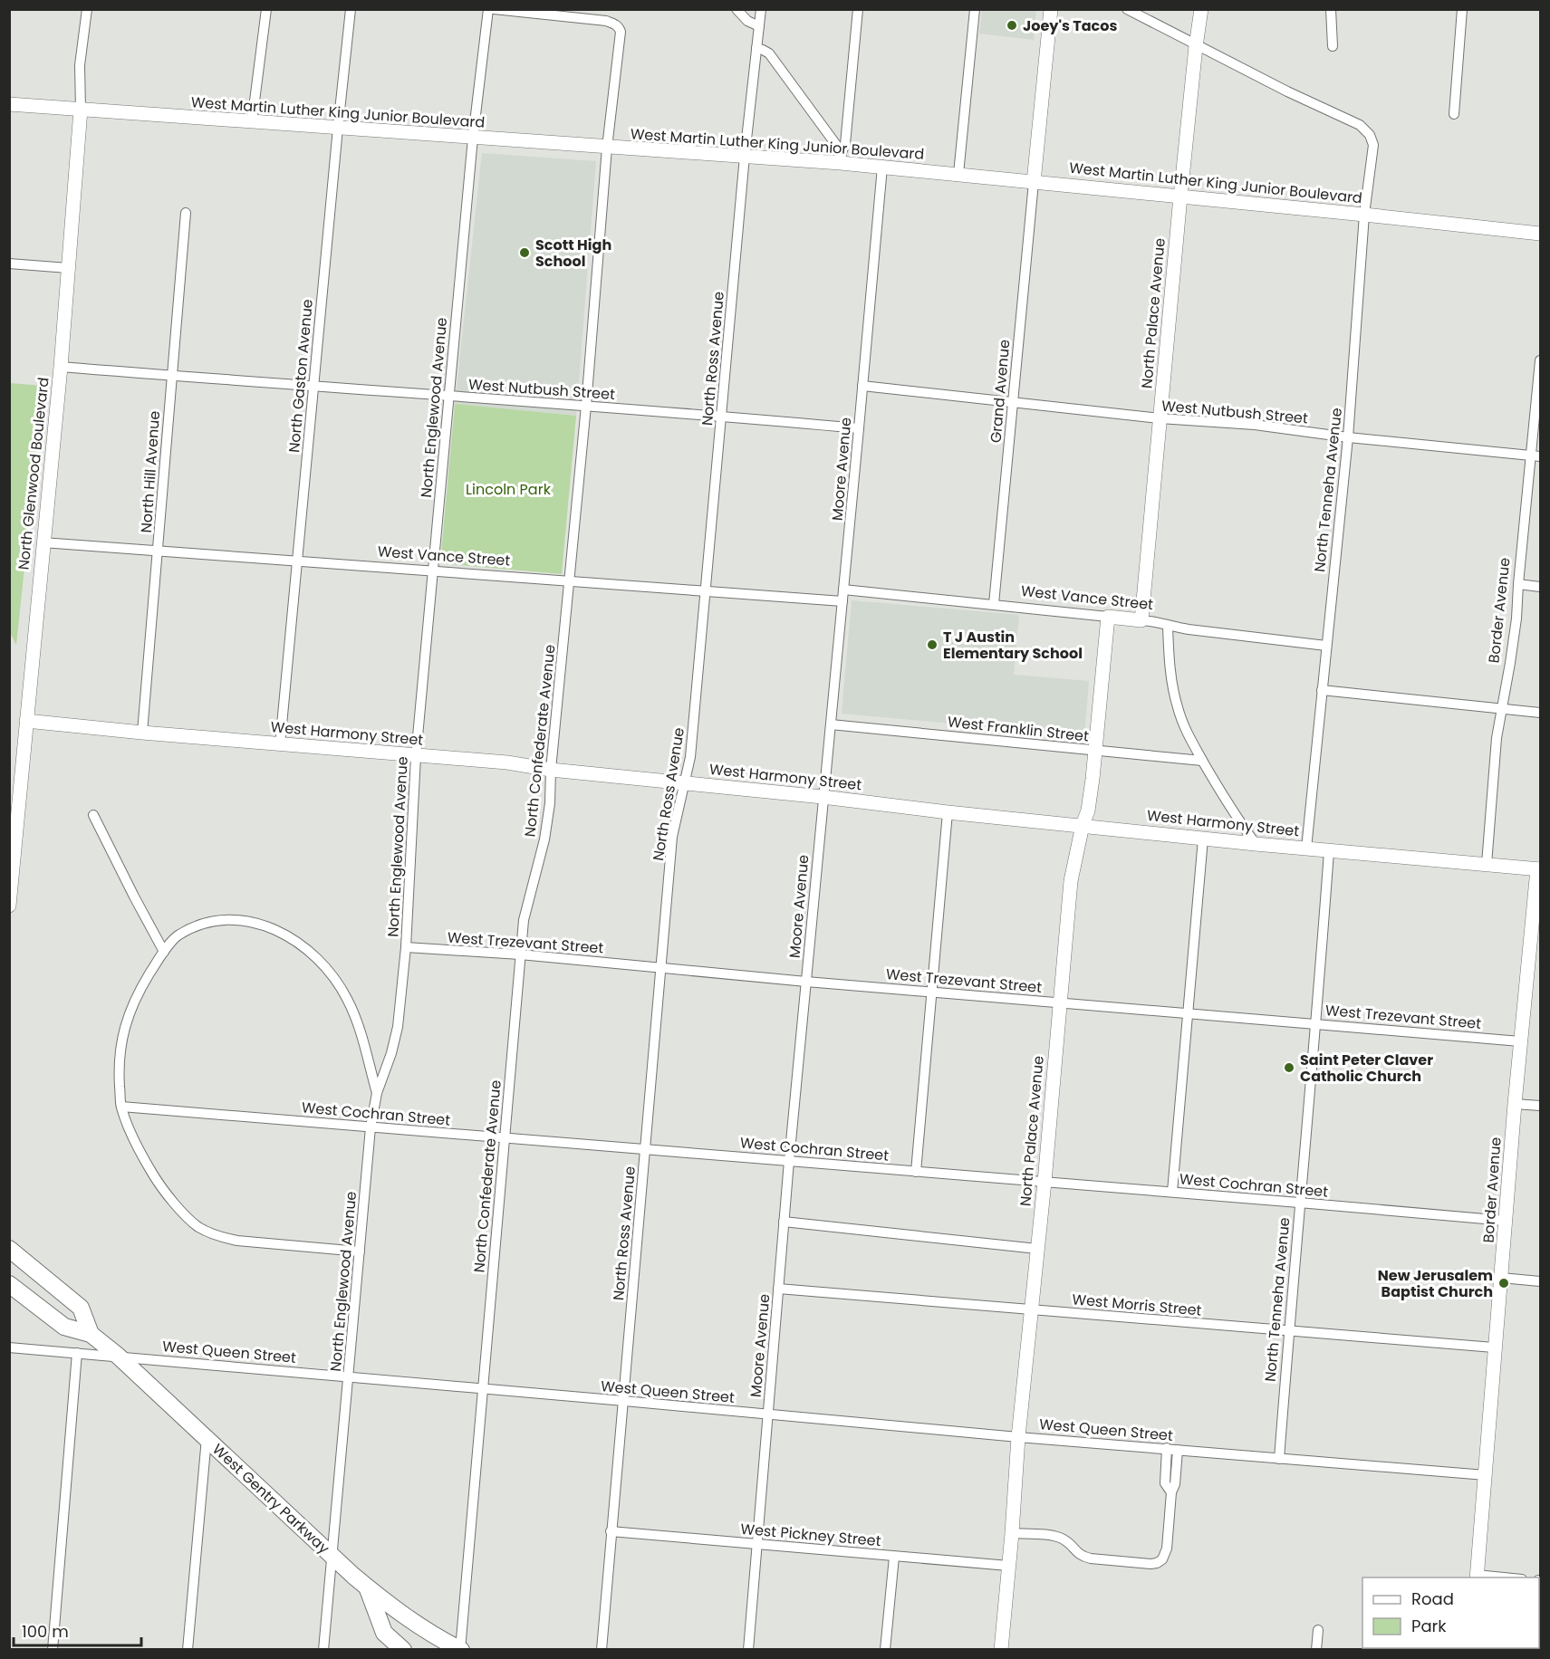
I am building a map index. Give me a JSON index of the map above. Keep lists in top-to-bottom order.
{
  "streets": {
    "main road": ["West Gentry Parkway"],
    "street": [
      "West Martin Luther King Junior Boulevard",
      "North Palace Avenue",
      "North Ross Avenue",
      "North Gaston Avenue",
      "West Nutbush Street",
      "Grand Avenue",
      "North Englewood Avenue",
      "Moore Avenue",
      "North Hill Avenue",
      "North Glenwood Boulevard",
      "North Tenneha Avenue",
      "West Vance Street",
      "Border Avenue",
      "West Franklin Street",
      "West Harmony Street",
      "North Confederate Avenue",
      "West Trezevant Street",
      "West Cochran Street",
      "West Morris Street",
      "West Queen Street",
      "West Pickney Street"
    ]
  },
  "crossings": [
    ["West Martin Luther King Junior Boulevard", "North Palace Avenue"],
    ["West Martin Luther King Junior Boulevard", "North Ross Avenue"],
    ["West Martin Luther King Junior Boulevard", "North Gaston Avenue"],
    ["West Martin Luther King Junior Boulevard", "Grand Avenue"],
    ["West Martin Luther King Junior Boulevard", "North Englewood Avenue"],
    ["West Martin Luther King Junior Boulevard", "Moore Avenue"],
    ["West Martin Luther King Junior Boulevard", "North Glenwood Boulevard"],
    ["West Martin Luther King Junior Boulevard", "North Tenneha Avenue"],
    ["West Martin Luther King Junior Boulevard", "North Confederate Avenue"],
    ["North Palace Avenue", "West Nutbush Street"],
    ["North Palace Avenue", "North Tenneha Avenue"],
    ["North Palace Avenue", "West Vance Street"],
    ["North Palace Avenue", "West Franklin Street"],
    ["North Palace Avenue", "West Harmony Street"],
    ["North Palace Avenue", "West Trezevant Street"],
    ["North Palace Avenue", "West Cochran Street"],
    ["North Palace Avenue", "West Morris Street"],
    ["North Palace Avenue", "West Queen Street"],
    ["North Palace Avenue", "West Pickney Street"],
    ["North Ross Avenue", "West Nutbush Street"],
    ["North Ross Avenue", "West Vance Street"],
    ["North Ross Avenue", "West Harmony Street"],
    ["North Ross Avenue", "West Trezevant Street"],
    ["North Ross Avenue", "West Cochran Street"],
    ["North Ross Avenue", "West Queen Street"],
    ["North Ross Avenue", "West Pickney Street"],
    ["North Gaston Avenue", "West Nutbush Street"],
    ["North Gaston Avenue", "West Vance Street"],
    ["North Gaston Avenue", "West Harmony Street"],
    ["West Nutbush Street", "Grand Avenue"],
    ["West Nutbush Street", "North Englewood Avenue"],
    ["West Nutbush Street", "Moore Avenue"],
    ["West Nutbush Street", "North Hill Avenue"],
    ["West Nutbush Street", "North Glenwood Boulevard"],
    ["West Nutbush Street", "North Tenneha Avenue"],
    ["West Nutbush Street", "Border Avenue"],
    ["West Nutbush Street", "North Confederate Avenue"],
    ["Grand Avenue", "West Vance Street"],
    ["North Englewood Avenue", "West Vance Street"],
    ["North Englewood Avenue", "West Harmony Street"],
    ["North Englewood Avenue", "West Trezevant Street"],
    ["North Englewood Avenue", "West Cochran Street"],
    ["North Englewood Avenue", "West Queen Street"],
    ["North Englewood Avenue", "West Gentry Parkway"],
    ["Moore Avenue", "West Vance Street"],
    ["Moore Avenue", "West Franklin Street"],
    ["Moore Avenue", "West Harmony Street"],
    ["Moore Avenue", "West Trezevant Street"],
    ["Moore Avenue", "West Cochran Street"],
    ["Moore Avenue", "West Morris Street"],
    ["Moore Avenue", "West Queen Street"],
    ["Moore Avenue", "West Pickney Street"],
    ["North Hill Avenue", "West Vance Street"],
    ["North Hill Avenue", "West Harmony Street"],
    ["North Glenwood Boulevard", "West Vance Street"],
    ["North Glenwood Boulevard", "West Harmony Street"],
    ["North Tenneha Avenue", "West Vance Street"],
    ["North Tenneha Avenue", "West Harmony Street"],
    ["North Tenneha Avenue", "West Trezevant Street"],
    ["North Tenneha Avenue", "West Cochran Street"],
    ["North Tenneha Avenue", "West Morris Street"],
    ["North Tenneha Avenue", "West Queen Street"],
    ["West Vance Street", "North Confederate Avenue"],
    ["Border Avenue", "West Harmony Street"],
    ["Border Avenue", "West Trezevant Street"],
    ["Border Avenue", "West Cochran Street"],
    ["Border Avenue", "West Morris Street"],
    ["Border Avenue", "West Queen Street"],
    ["West Harmony Street", "North Confederate Avenue"],
    ["North Confederate Avenue", "West Trezevant Street"],
    ["North Confederate Avenue", "West Cochran Street"],
    ["North Confederate Avenue", "West Queen Street"],
    ["North Confederate Avenue", "West Gentry Parkway"],
    ["West Queen Street", "West Gentry Parkway"]
  ],
  "parks": ["Lincoln Park"],
  "places": [
    "Joey's Tacos",
    "Scott High School",
    "T J Austin Elementary School",
    "Saint Peter Claver Catholic Church",
    "New Jerusalem Baptist Church"
  ],
  "legend": ["Road", "Park"],
  "scale_bar": "100 m"
}
